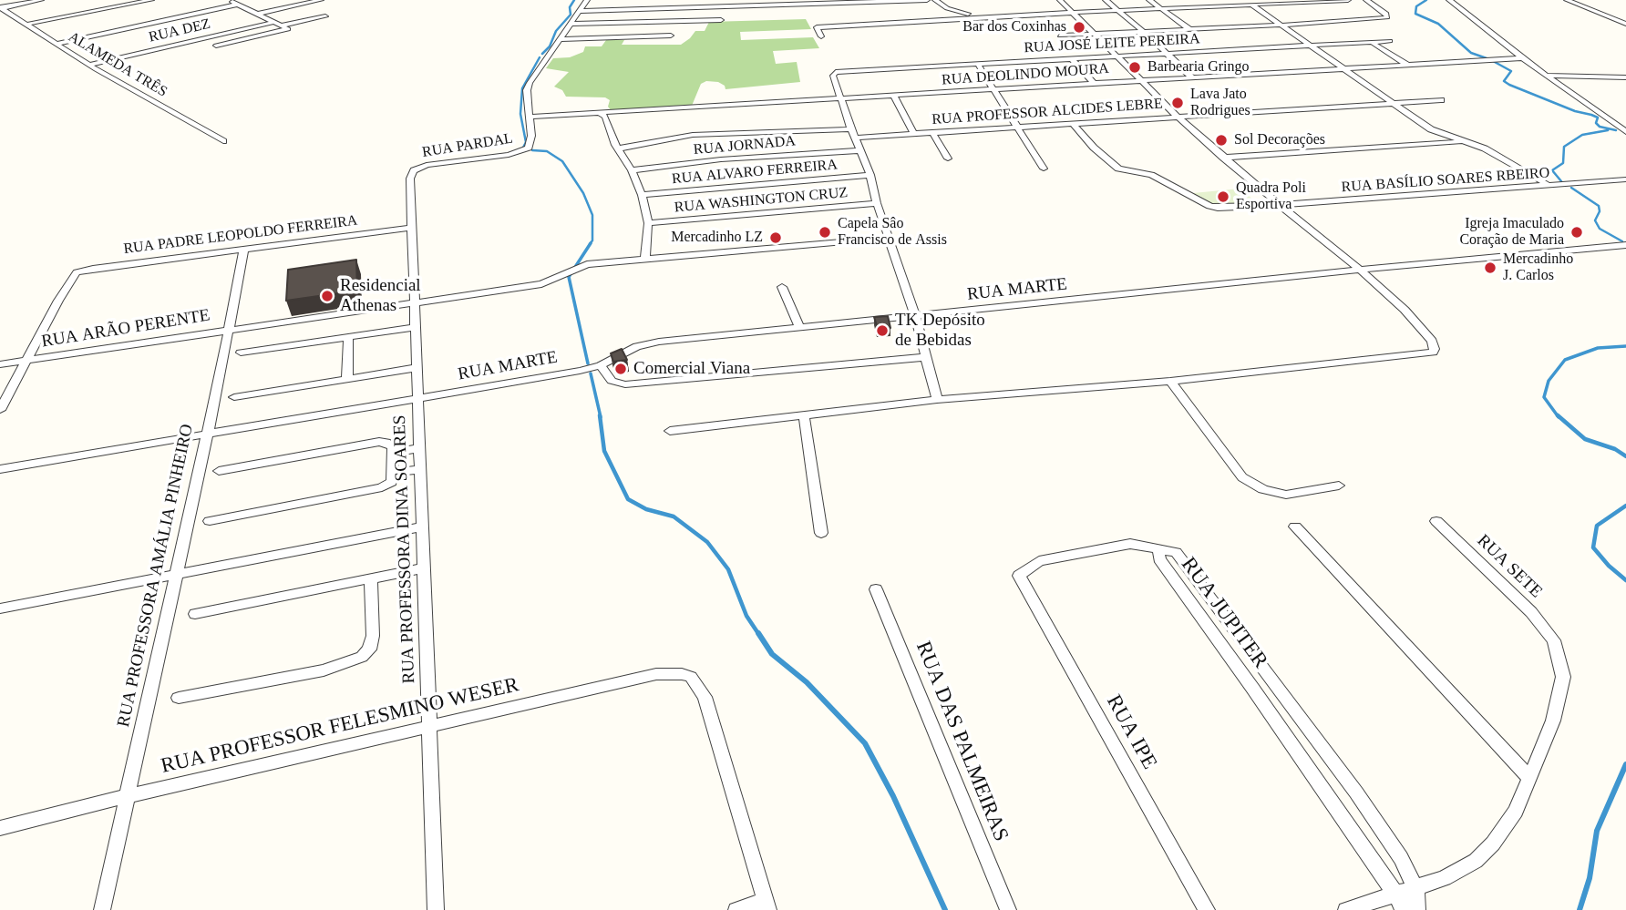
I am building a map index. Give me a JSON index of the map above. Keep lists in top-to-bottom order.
{
  "streets": {
    "street": [
      "RUA DEZ",
      "RUA JOSÉ LEITE PEREIRA",
      "ALAMEDA TRÊS",
      "RUA DEOLINDO MOURA",
      "RUA PROFESSOR ALCIDES LEBRE",
      "RUA PARDAL",
      "RUA JORNADA",
      "RUA ALVARO FERREIRA",
      "RUA BASÍLIO SOARES RBEIRO",
      "RUA WASHINGTON CRUZ",
      "RUA PADRE LEOPOLDO FERREIRA",
      "RUA MARTE",
      "RUA ARÃO PERENTE",
      "RUA PROFESSORA DINA SOARES",
      "RUA SETE",
      "RUA PROFESSORA AMÁLIA PINHEIRO",
      "RUA JUPITER",
      "RUA PROFESSOR FELESMINO WESER",
      "RUA IPE",
      "RUA DAS PALMEIRAS"
    ]
  },
  "crossings": [
    ["RUA DEZ", "ALAMEDA TRÊS"],
    ["RUA JOSÉ LEITE PEREIRA", "RUA DEOLINDO MOURA"],
    ["RUA DEOLINDO MOURA", "RUA PARDAL"],
    ["RUA PROFESSOR ALCIDES LEBRE", "RUA BASÍLIO SOARES RBEIRO"],
    ["RUA PARDAL", "RUA PADRE LEOPOLDO FERREIRA"],
    ["RUA PARDAL", "RUA PROFESSORA DINA SOARES"],
    ["RUA PADRE LEOPOLDO FERREIRA", "RUA ARÃO PERENTE"],
    ["RUA PADRE LEOPOLDO FERREIRA", "RUA PROFESSORA AMÁLIA PINHEIRO"],
    ["RUA MARTE", "RUA PROFESSORA DINA SOARES"],
    ["RUA MARTE", "RUA PROFESSORA AMÁLIA PINHEIRO"],
    ["RUA ARÃO PERENTE", "RUA PROFESSORA AMÁLIA PINHEIRO"],
    ["RUA PROFESSORA DINA SOARES", "RUA PROFESSOR FELESMINO WESER"],
    ["RUA PROFESSORA AMÁLIA PINHEIRO", "RUA PROFESSOR FELESMINO WESER"],
    ["RUA JUPITER", "RUA IPE"]
  ],
  "places": [
    "Bar dos Coxinhas",
    "Barbearia Gringo",
    "Lava Jato Rodrigues",
    "Sol Decorações",
    "Quadra Poli Esportiva",
    "Capela Sâo Francisco de Assis",
    "Igreja Imaculado Coração de Maria",
    "Mercadinho LZ",
    "Mercadinho J. Carlos",
    "Residencial Athenas",
    "TK Depósito de Bebidas",
    "Comercial Viana"
  ]
}
